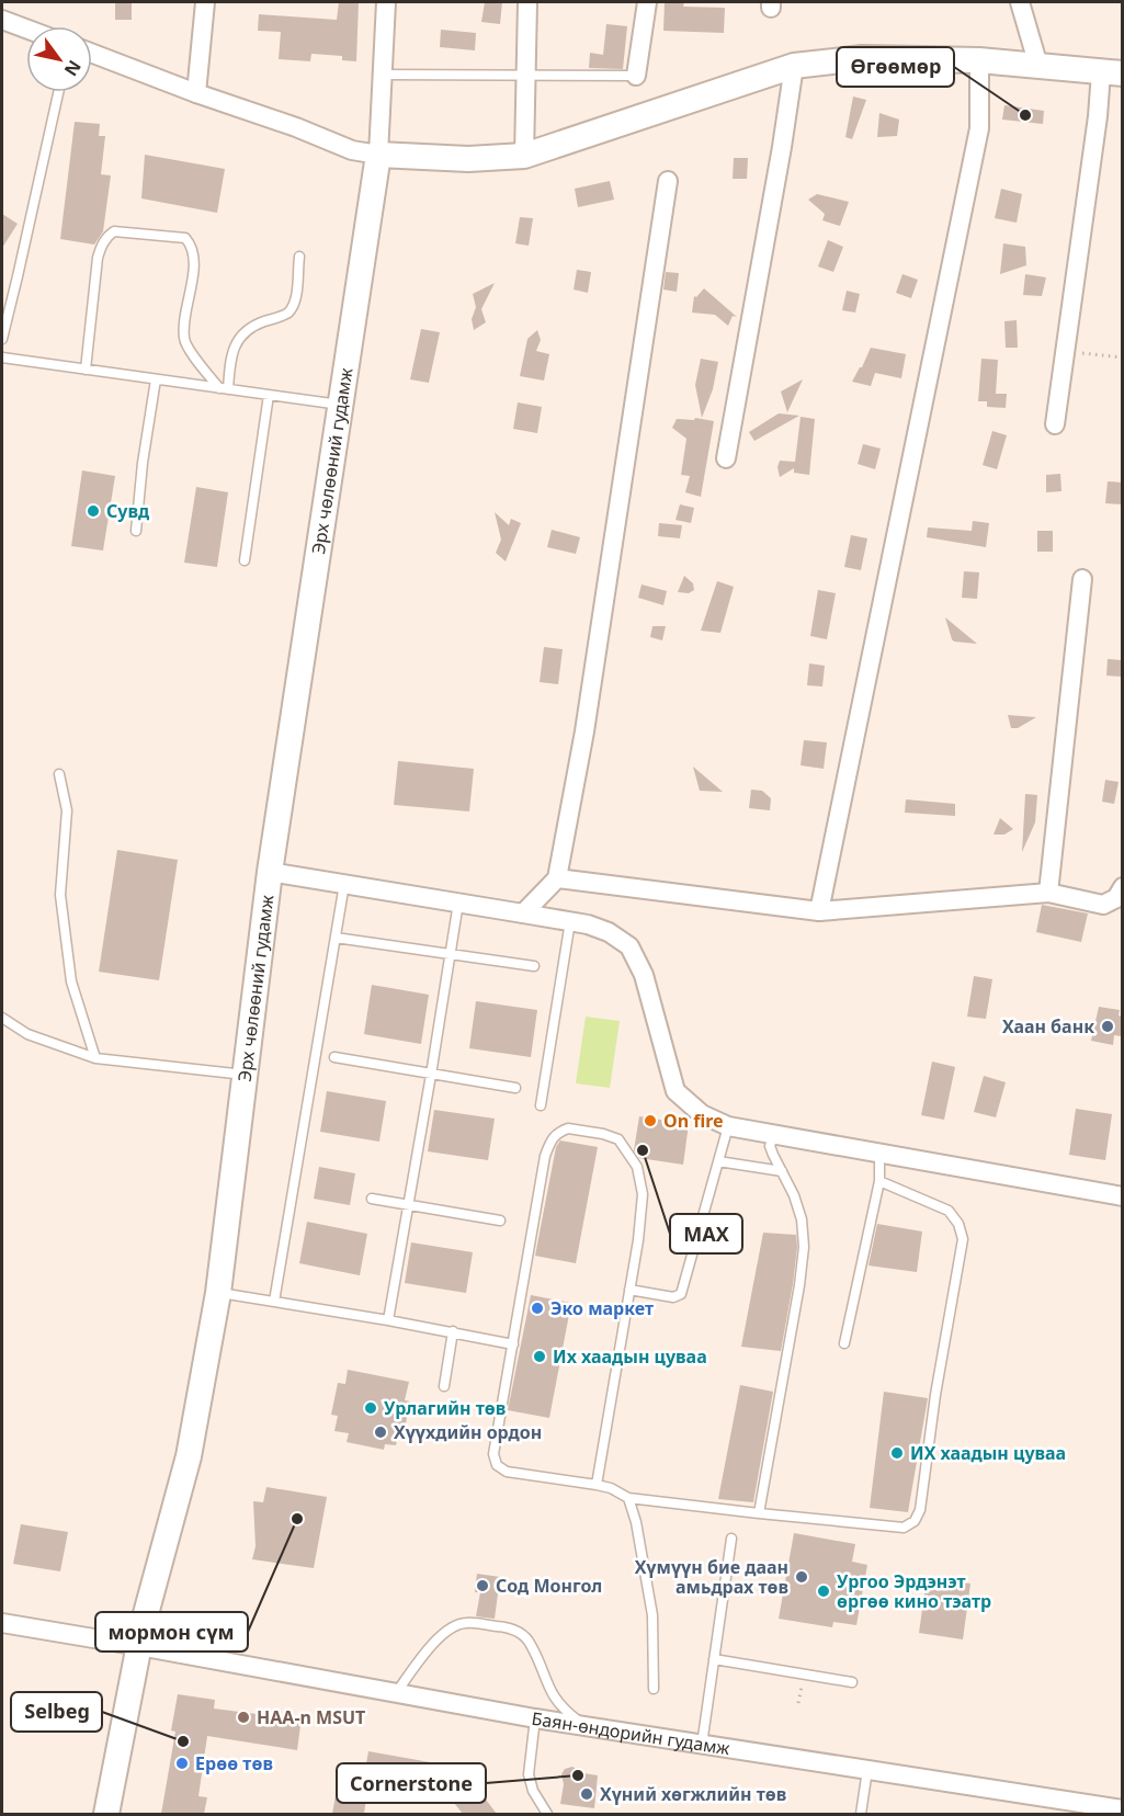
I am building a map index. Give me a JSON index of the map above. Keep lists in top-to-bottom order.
{
  "streets": {
    "main road": ["Эрх чөлөөний гудамж"],
    "street": ["Баян-өндорийн гудамж"]
  },
  "crossings": [
    ["Эрх чөлөөний гудамж", "Баян-өндорийн гудамж"]
  ],
  "places": [
    "Өгөөмөр",
    "Сувд",
    "Хаан банк",
    "On fire",
    "МАХ",
    "Эко маркет",
    "Их хаадын цуваа",
    "Урлагийн төв",
    "Хүүхдийн ордон",
    "ИХ хаадын цуваа",
    "мормон сүм",
    "Хүмүүн бие даан амьдрах төв",
    "Сод Монгол",
    "Ургоо Эрдэнэт өргөө кино тэатр",
    "HAA-n MSUT",
    "Selbeg",
    "Ерөө төв",
    "Cornerstone",
    "Хүний хөгжлийн төв"
  ],
  "north": "bottom right"
}
